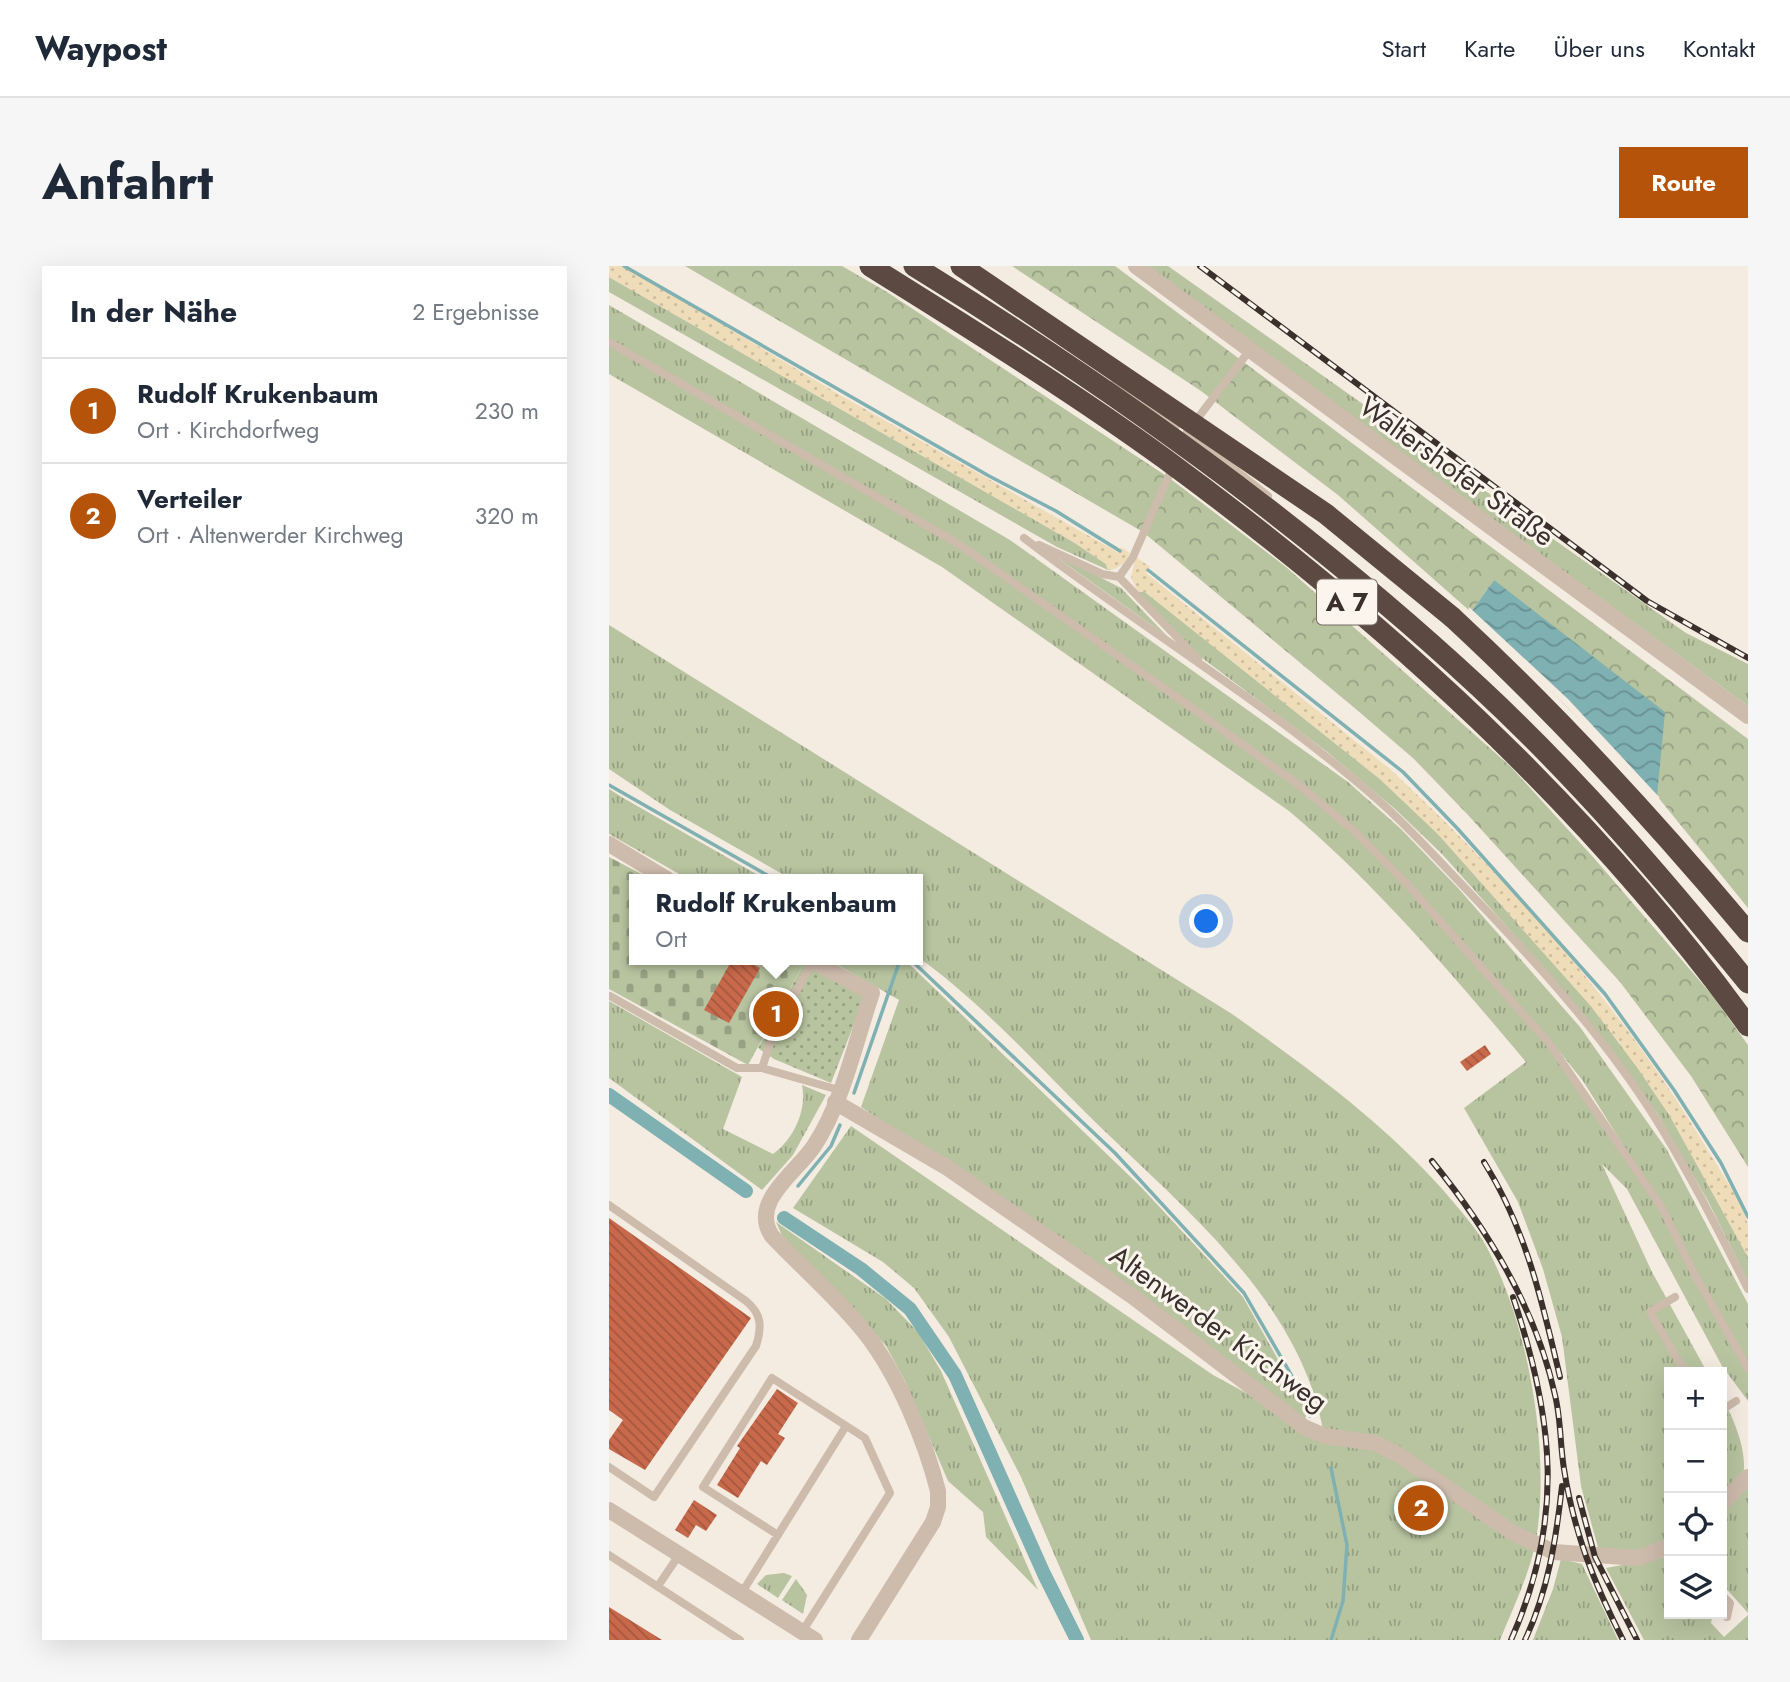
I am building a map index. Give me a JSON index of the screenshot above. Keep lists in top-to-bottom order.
{
  "streets": {
    "highway": ["A 7"],
    "street": ["Waltershofer Straße", "Altenwerder Kirchweg"]
  },
  "page": {
    "header": "Waypost",
    "nav": [
      "Start",
      "Karte",
      "Über uns",
      "Kontakt"
    ],
    "title": "Anfahrt",
    "buttons": "Route",
    "heading": ["In der Nähe", "2 Ergebnisse"],
    "list": [
      {
        "mark": "1",
        "name": "Rudolf Krukenbaum",
        "note": "Ort · Kirchdorfweg",
        "value": "230 m"
      },
      {
        "mark": "2",
        "name": "Verteiler",
        "note": "Ort · Altenwerder Kirchweg",
        "value": "320 m"
      }
    ],
    "popup": ["Rudolf Krukenbaum", "Ort"],
    "pins": ["1", "2"],
    "map_buttons": ["+", "−"]
  }
}
